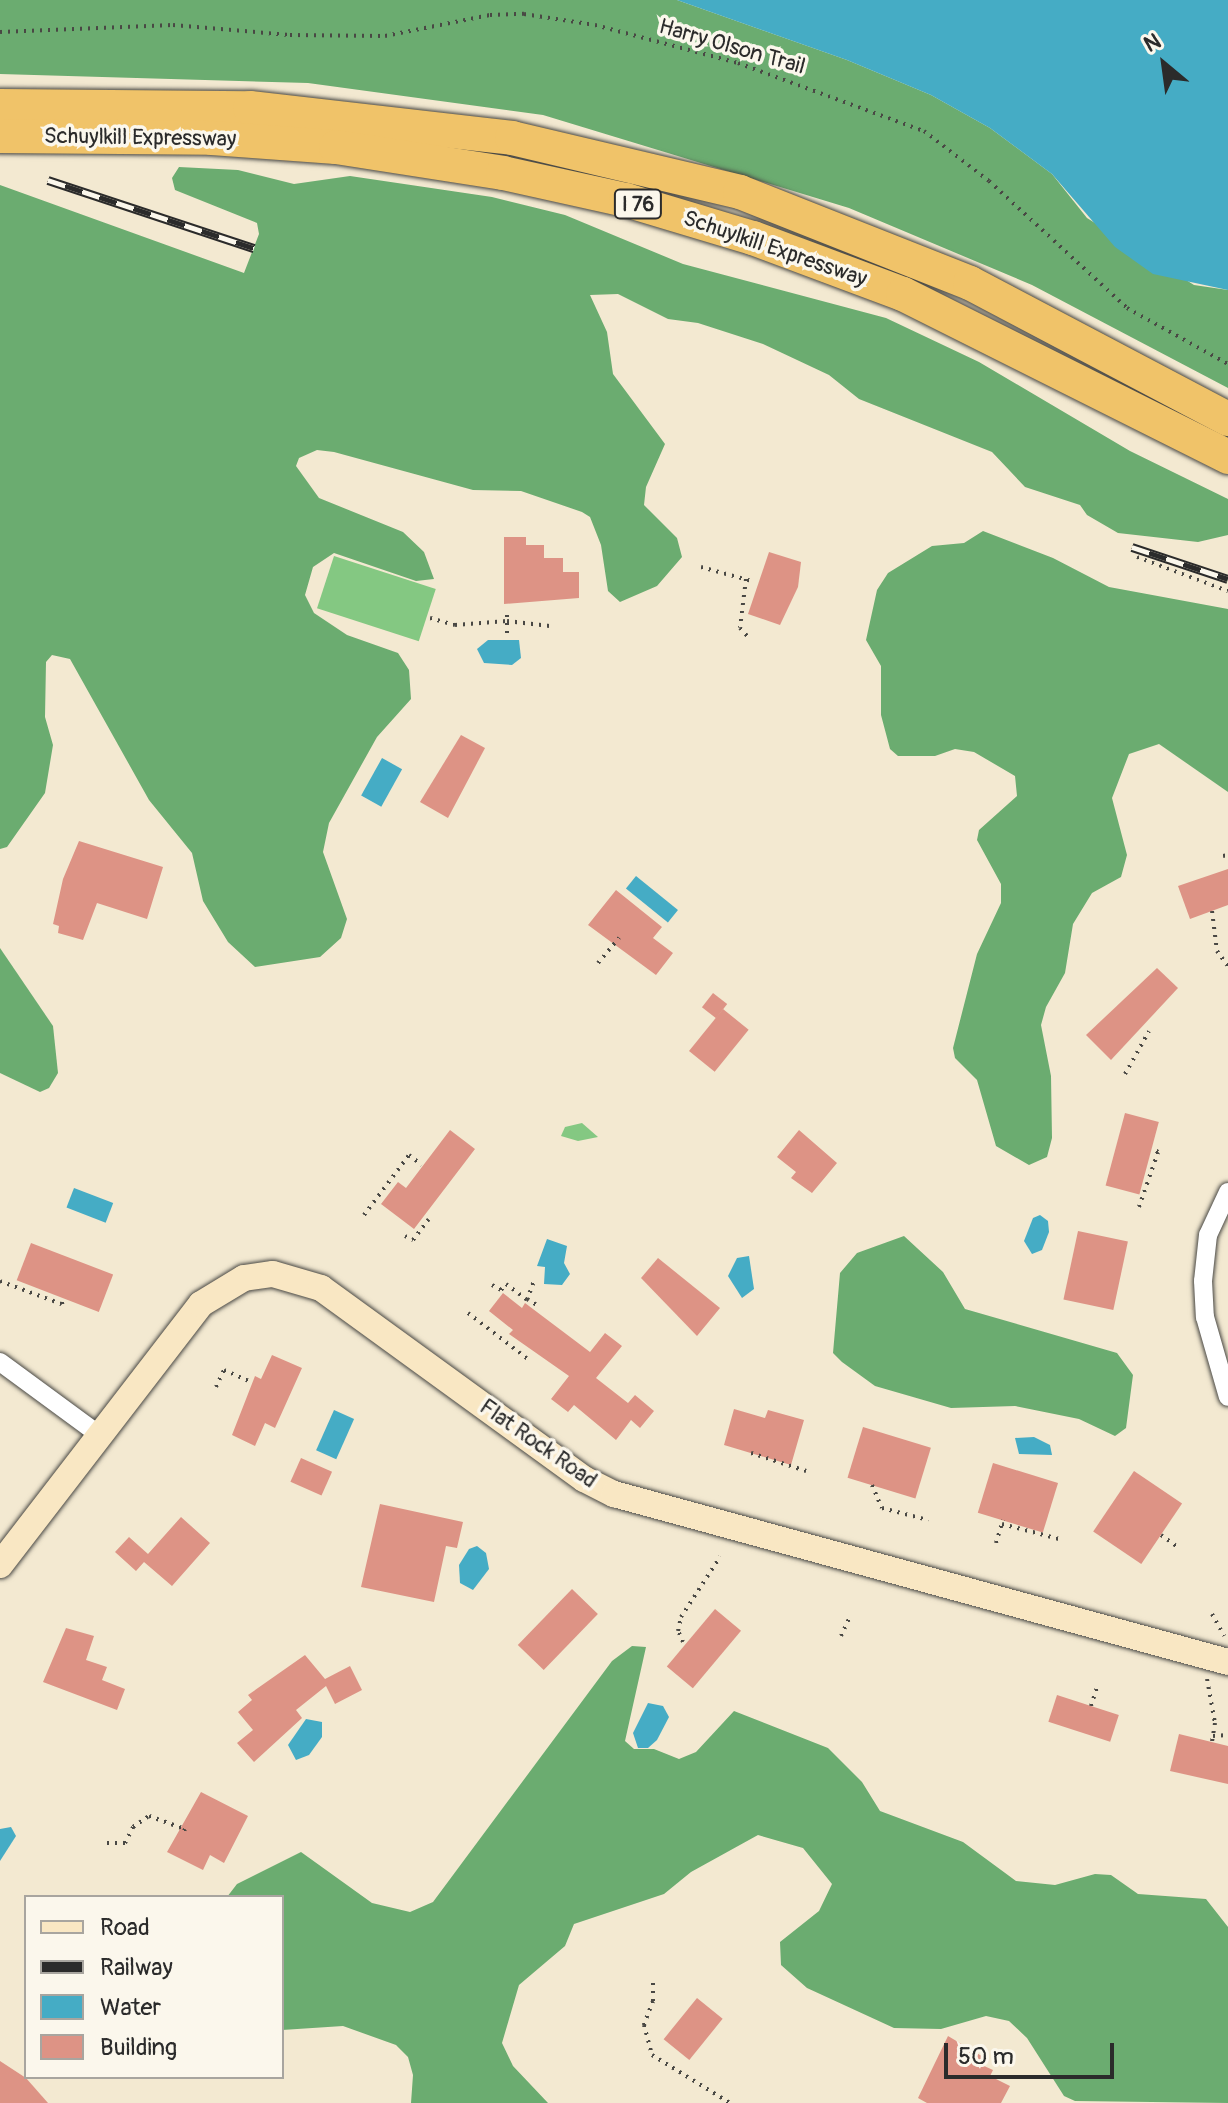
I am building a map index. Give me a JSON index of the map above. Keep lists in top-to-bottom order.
{
  "streets": {
    "highway": ["Schuylkill Expressway", "I 76"],
    "street": ["Flat Rock Road"],
    "path": ["Harry Olson Trail"]
  },
  "legend": [
    "Road",
    "Railway",
    "Water",
    "Building"
  ],
  "scale_bar": "50 m",
  "north": "top left"
}
